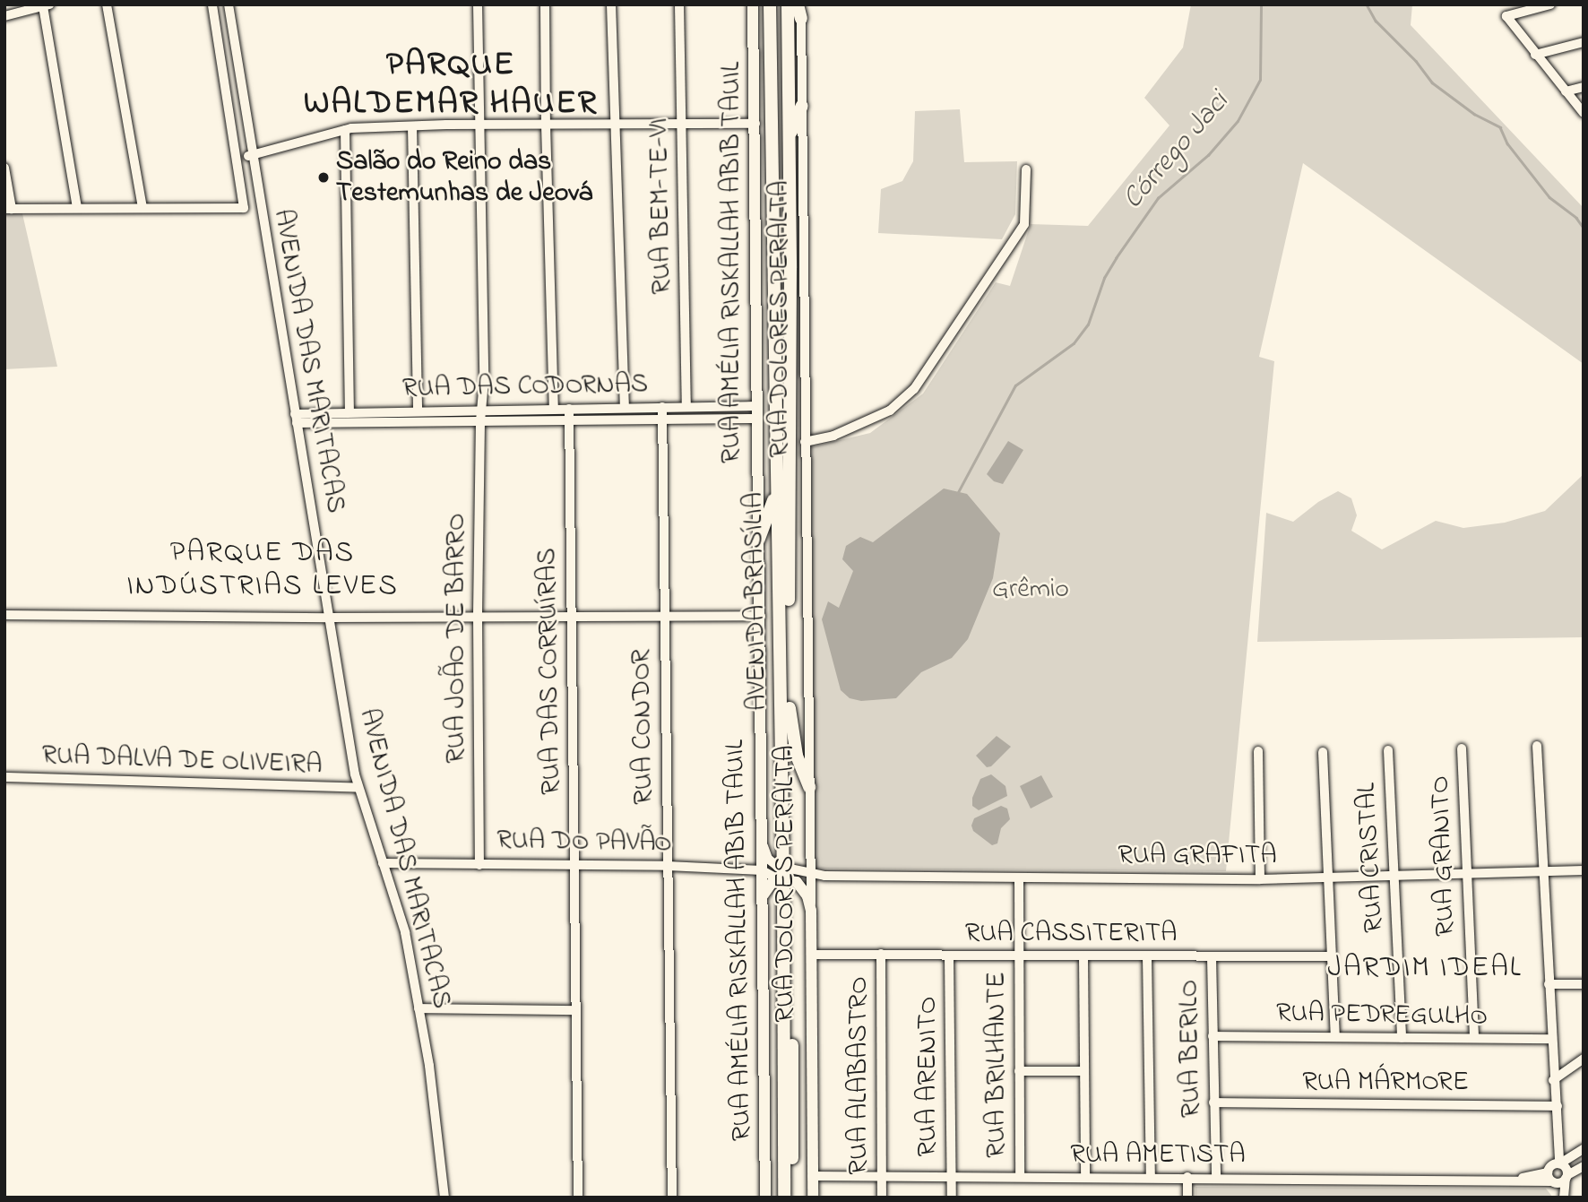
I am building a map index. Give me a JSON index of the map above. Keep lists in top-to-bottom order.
{
  "streets": {
    "highway": ["AVENIDA BRASÍLIA"],
    "main road": ["RUA AMÉLIA RISKALLAH ABIB TAUIL", "RUA DOLORES PERALTA"],
    "street": [
      "RUA BEM-TE-VI",
      "AVENIDA DAS MARITACAS",
      "RUA DAS CODORNAS",
      "RUA JOÃO DE BARRO",
      "RUA DAS CORRUÍRAS",
      "RUA CONDOR",
      "RUA DALVA DE OLIVEIRA",
      "RUA DO PAVÃO",
      "RUA GRAFITA",
      "RUA GRANITO",
      "RUA CRISTAL",
      "RUA CASSITERITA",
      "RUA PEDREGULHO",
      "RUA BERILO",
      "RUA BRILHANTE",
      "RUA ALABASTRO",
      "RUA ARENITO",
      "RUA MÁRMORE",
      "RUA AMETISTA"
    ]
  },
  "crossings": [
    ["RUA BEM-TE-VI", "RUA DAS CODORNAS"],
    ["RUA AMÉLIA RISKALLAH ABIB TAUIL", "RUA DAS CODORNAS"],
    ["RUA AMÉLIA RISKALLAH ABIB TAUIL", "RUA DO PAVÃO"],
    ["RUA DOLORES PERALTA", "RUA DO PAVÃO"],
    ["RUA DOLORES PERALTA", "RUA GRAFITA"],
    ["RUA DOLORES PERALTA", "RUA CASSITERITA"],
    ["RUA DOLORES PERALTA", "RUA AMETISTA"],
    ["AVENIDA DAS MARITACAS", "RUA DAS CODORNAS"],
    ["AVENIDA DAS MARITACAS", "RUA DALVA DE OLIVEIRA"],
    ["AVENIDA DAS MARITACAS", "RUA DO PAVÃO"],
    ["RUA DAS CODORNAS", "RUA JOÃO DE BARRO"],
    ["RUA DAS CODORNAS", "RUA DAS CORRUÍRAS"],
    ["RUA DAS CODORNAS", "RUA CONDOR"],
    ["AVENIDA BRASÍLIA", "RUA DO PAVÃO"],
    ["RUA JOÃO DE BARRO", "RUA DO PAVÃO"],
    ["RUA DAS CORRUÍRAS", "RUA DO PAVÃO"],
    ["RUA CONDOR", "RUA DO PAVÃO"],
    ["RUA DO PAVÃO", "RUA GRAFITA"],
    ["RUA GRAFITA", "RUA GRANITO"],
    ["RUA GRAFITA", "RUA CRISTAL"],
    ["RUA GRAFITA", "RUA BRILHANTE"],
    ["RUA GRANITO", "RUA PEDREGULHO"],
    ["RUA CRISTAL", "RUA PEDREGULHO"],
    ["RUA CASSITERITA", "RUA BERILO"],
    ["RUA CASSITERITA", "RUA BRILHANTE"],
    ["RUA CASSITERITA", "RUA ALABASTRO"],
    ["RUA CASSITERITA", "RUA ARENITO"],
    ["RUA PEDREGULHO", "RUA BERILO"],
    ["RUA BERILO", "RUA MÁRMORE"],
    ["RUA BERILO", "RUA AMETISTA"],
    ["RUA BRILHANTE", "RUA AMETISTA"],
    ["RUA ALABASTRO", "RUA AMETISTA"],
    ["RUA ARENITO", "RUA AMETISTA"]
  ],
  "districts": ["PARQUE WALDEMAR HAUER", "PARQUE DAS INDÚSTRIAS LEVES", "JARDIM IDEAL"],
  "water": ["Córrego Jaci"],
  "parks": ["Grêmio"],
  "places": ["Salão do Reino das Testemunhas de Jeová"]
}
